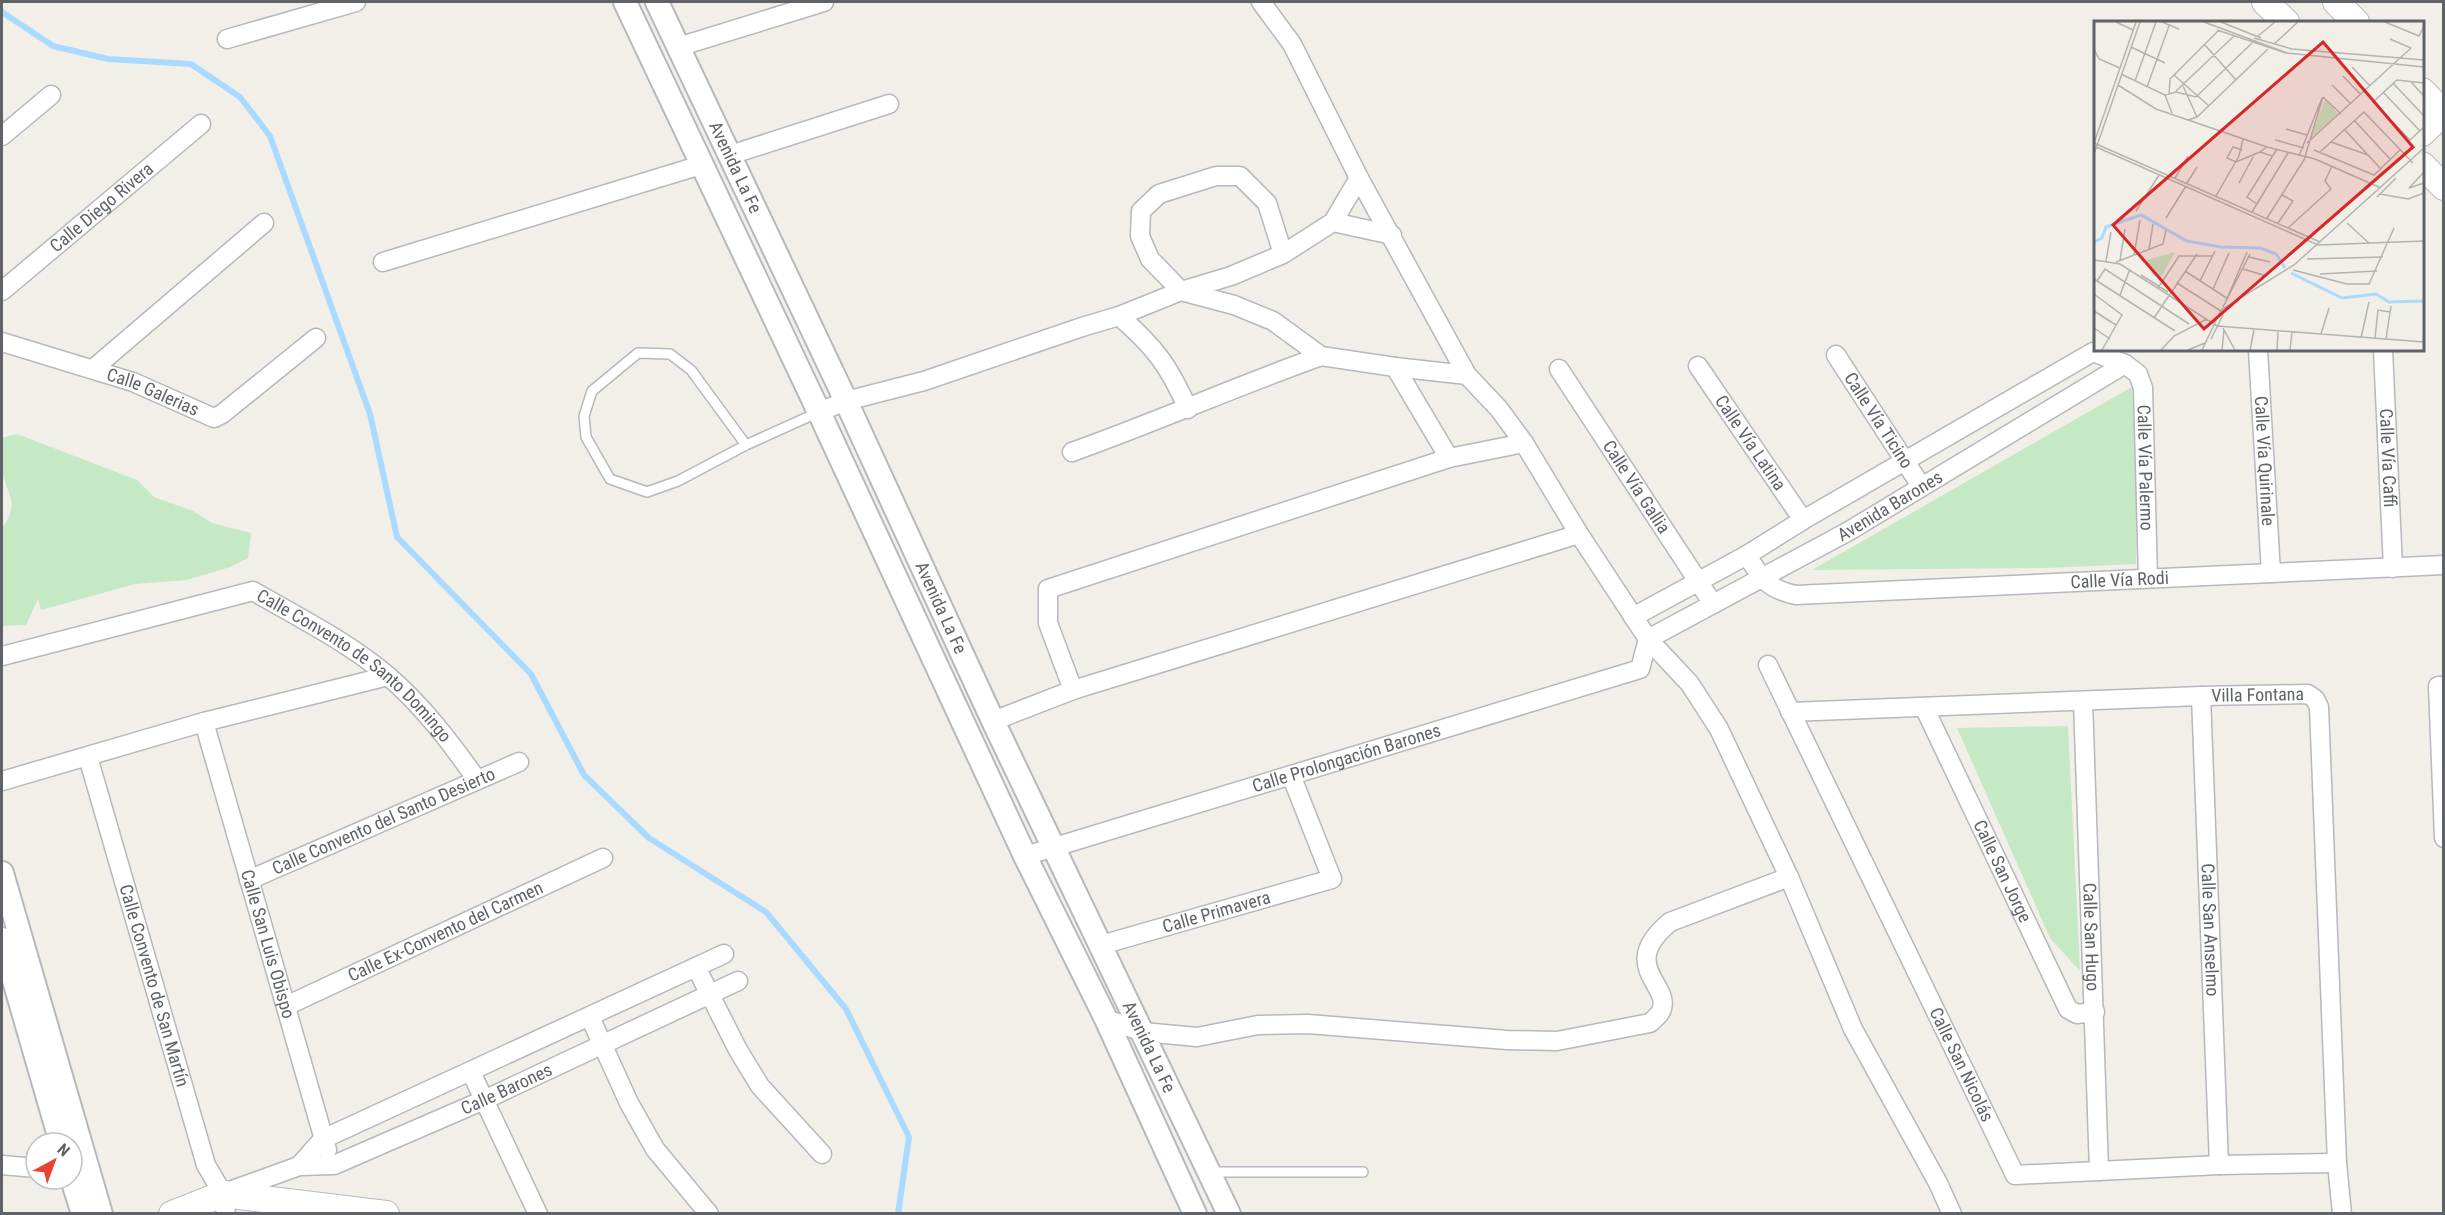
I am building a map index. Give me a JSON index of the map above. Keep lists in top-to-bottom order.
{
  "streets": {
    "street": [
      "Avenida La Fe",
      "Calle Diego Rivera",
      "Calle Galerias",
      "Calle Vía Ticino",
      "Calle Vía Latina",
      "Calle Vía Caffi",
      "Calle Vía Quirinale",
      "Calle Vía Palermo",
      "Calle Vía Gallia",
      "Avenida Barones",
      "Calle Vía Rodi",
      "Calle Convento de Santo Domingo",
      "Villa Fontana",
      "Calle Prolongación Barones",
      "Calle Convento del Santo Desierto",
      "Calle San Jorge",
      "Calle Primavera",
      "Calle San Anselmo",
      "Calle Ex-Convento del Carmen",
      "Calle San Hugo",
      "Calle San Luis Obispo",
      "Calle Convento de San Martín",
      "Calle San Nicolás",
      "Calle Barones"
    ]
  },
  "crossings": [
    ["Avenida La Fe", "Calle Prolongación Barones"],
    ["Avenida La Fe", "Calle Primavera"],
    ["Calle Vía Ticino", "Avenida Barones"],
    ["Calle Vía Latina", "Avenida Barones"],
    ["Calle Vía Caffi", "Calle Vía Rodi"],
    ["Calle Vía Quirinale", "Calle Vía Rodi"],
    ["Calle Vía Palermo", "Avenida Barones"],
    ["Calle Vía Palermo", "Calle Vía Rodi"],
    ["Calle Vía Gallia", "Avenida Barones"],
    ["Avenida Barones", "Calle Vía Rodi"],
    ["Avenida Barones", "Calle Prolongación Barones"],
    ["Calle Convento de Santo Domingo", "Calle Convento del Santo Desierto"],
    ["Villa Fontana", "Calle San Jorge"],
    ["Villa Fontana", "Calle San Anselmo"],
    ["Villa Fontana", "Calle San Hugo"],
    ["Villa Fontana", "Calle San Nicolás"],
    ["Calle Prolongación Barones", "Calle Primavera"],
    ["Calle Convento del Santo Desierto", "Calle San Luis Obispo"],
    ["Calle San Jorge", "Calle San Hugo"],
    ["Calle San Anselmo", "Calle San Nicolás"],
    ["Calle Ex-Convento del Carmen", "Calle San Luis Obispo"],
    ["Calle San Hugo", "Calle San Nicolás"],
    ["Calle San Luis Obispo", "Calle Barones"],
    ["Calle Convento de San Martín", "Calle Barones"]
  ],
  "north": "top right"
}
